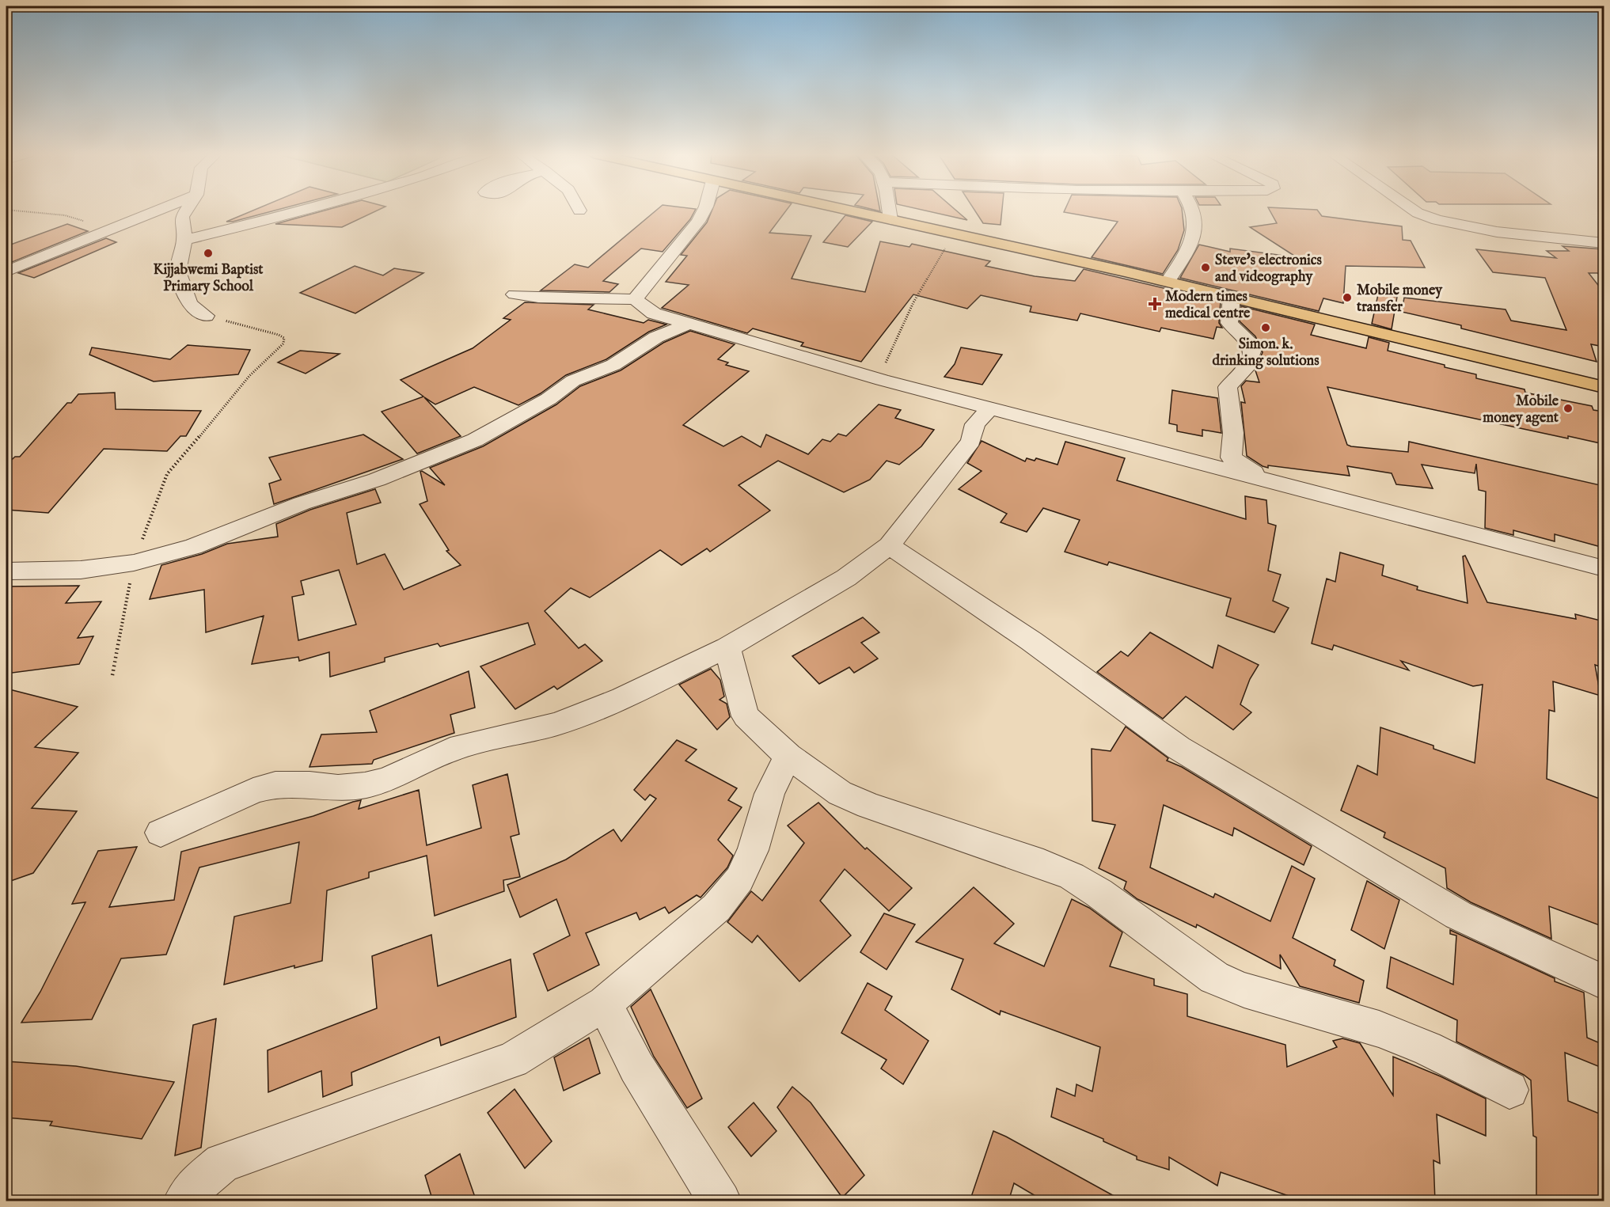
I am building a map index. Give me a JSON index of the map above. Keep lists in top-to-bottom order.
{
  "places": {
    "other": [
      "Kijjabwemi Baptist Primary School",
      "Steve's electronics and videography",
      "Mobile money transfer",
      "Simon. k. drinking solutions",
      "Mobile money agent"
    ],
    "health": ["Modern times medical centre"]
  }
}
